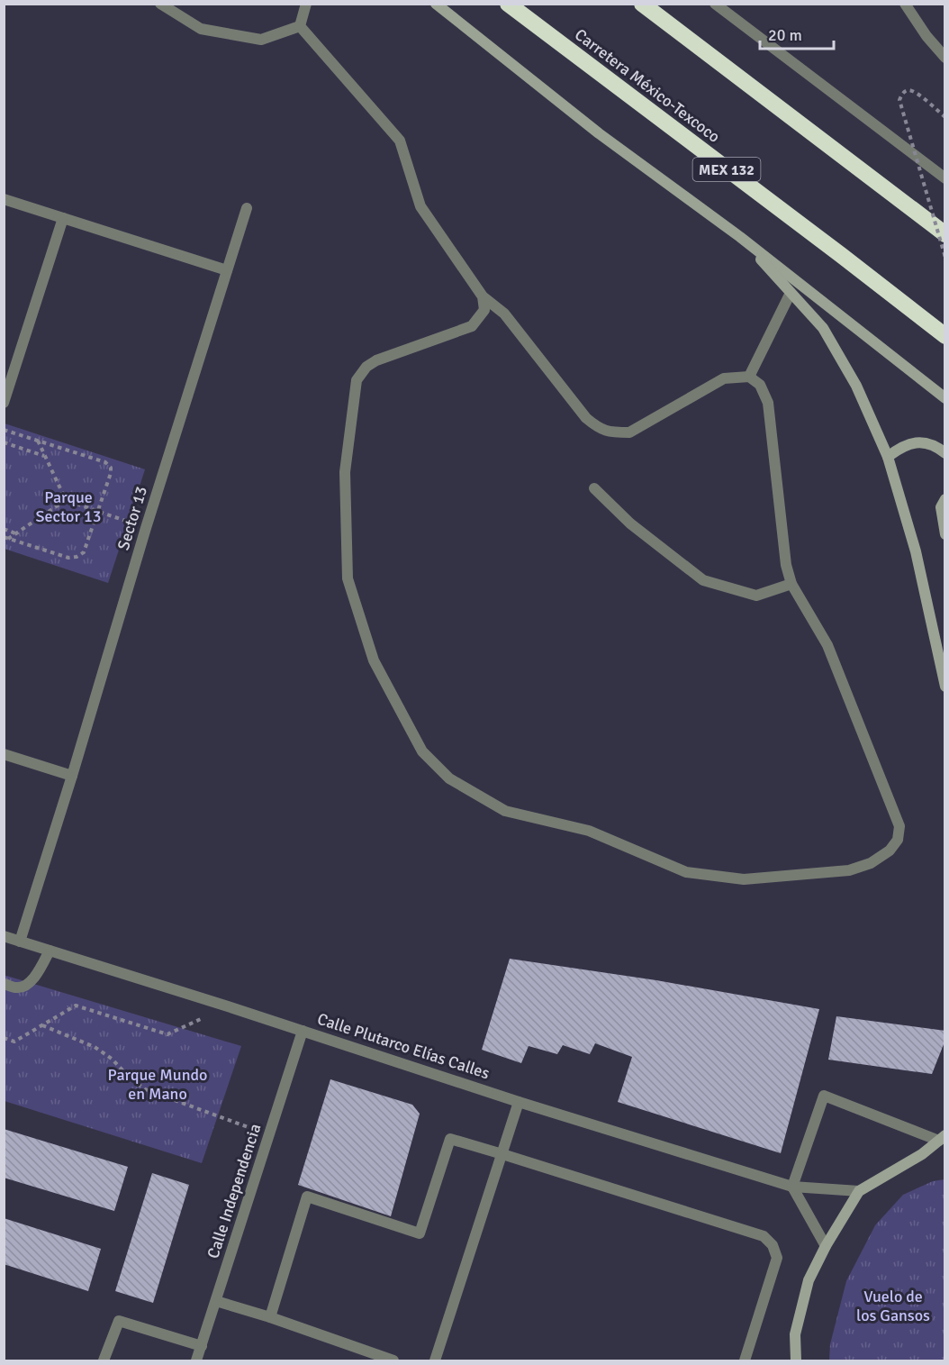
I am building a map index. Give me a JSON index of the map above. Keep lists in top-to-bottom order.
{
  "streets": {
    "highway": ["Carretera México-Texcoco", "MEX 132"],
    "street": ["Sector 13", "Calle Plutarco Elías Calles", "Calle Independencia"]
  },
  "crossings": [
    ["Sector 13", "Calle Plutarco Elías Calles"],
    ["Calle Plutarco Elías Calles", "Calle Independencia"]
  ],
  "parks": ["Parque Sector 13", "Parque Mundo en Mano", "Vuelo de los Gansos"],
  "scale_bar": "20 m"
}
